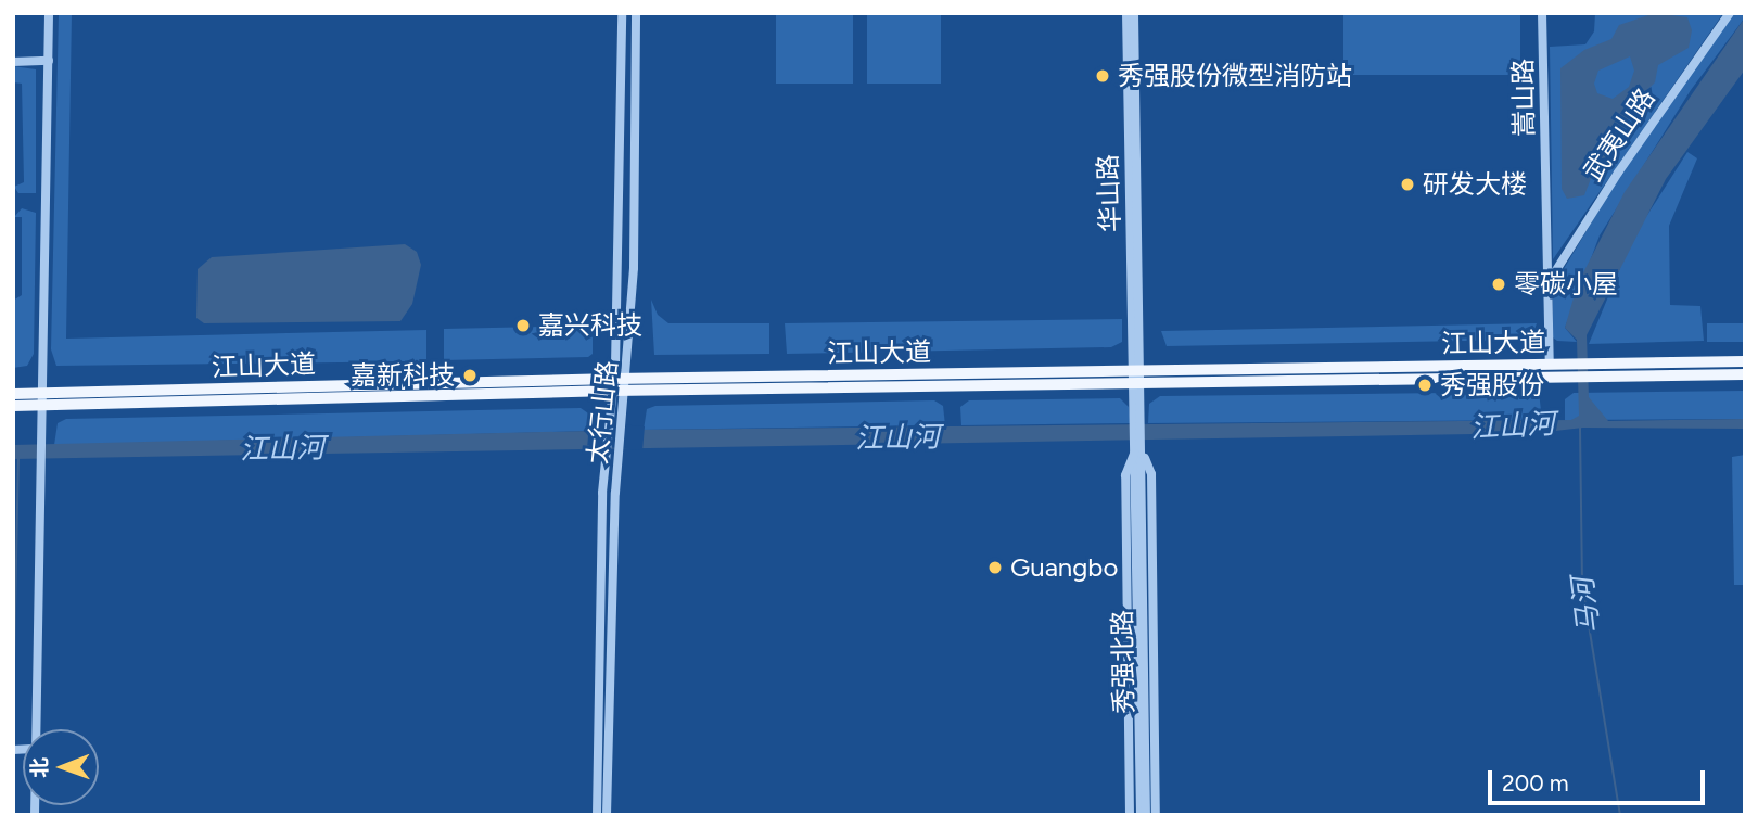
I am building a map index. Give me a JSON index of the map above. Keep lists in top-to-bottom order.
{
  "streets": {
    "main road": ["江山大道"],
    "street": [
      "嵩山路",
      "武夷山路",
      "华山路",
      "太行山路",
      "秀强北路"
    ]
  },
  "crossings": [
    ["嵩山路", "武夷山路"],
    ["嵩山路", "江山大道"],
    ["华山路", "江山大道"],
    ["华山路", "秀强北路"],
    ["江山大道", "太行山路"],
    ["江山大道", "秀强北路"]
  ],
  "water": ["江山河", "马河"],
  "places": [
    "秀强股份微型消防站",
    "研发大楼",
    "零碳小屋",
    "嘉兴科技",
    "嘉新科技",
    "秀强股份",
    "Guangbo"
  ],
  "scale_bar": "200 m",
  "north": "left"
}
